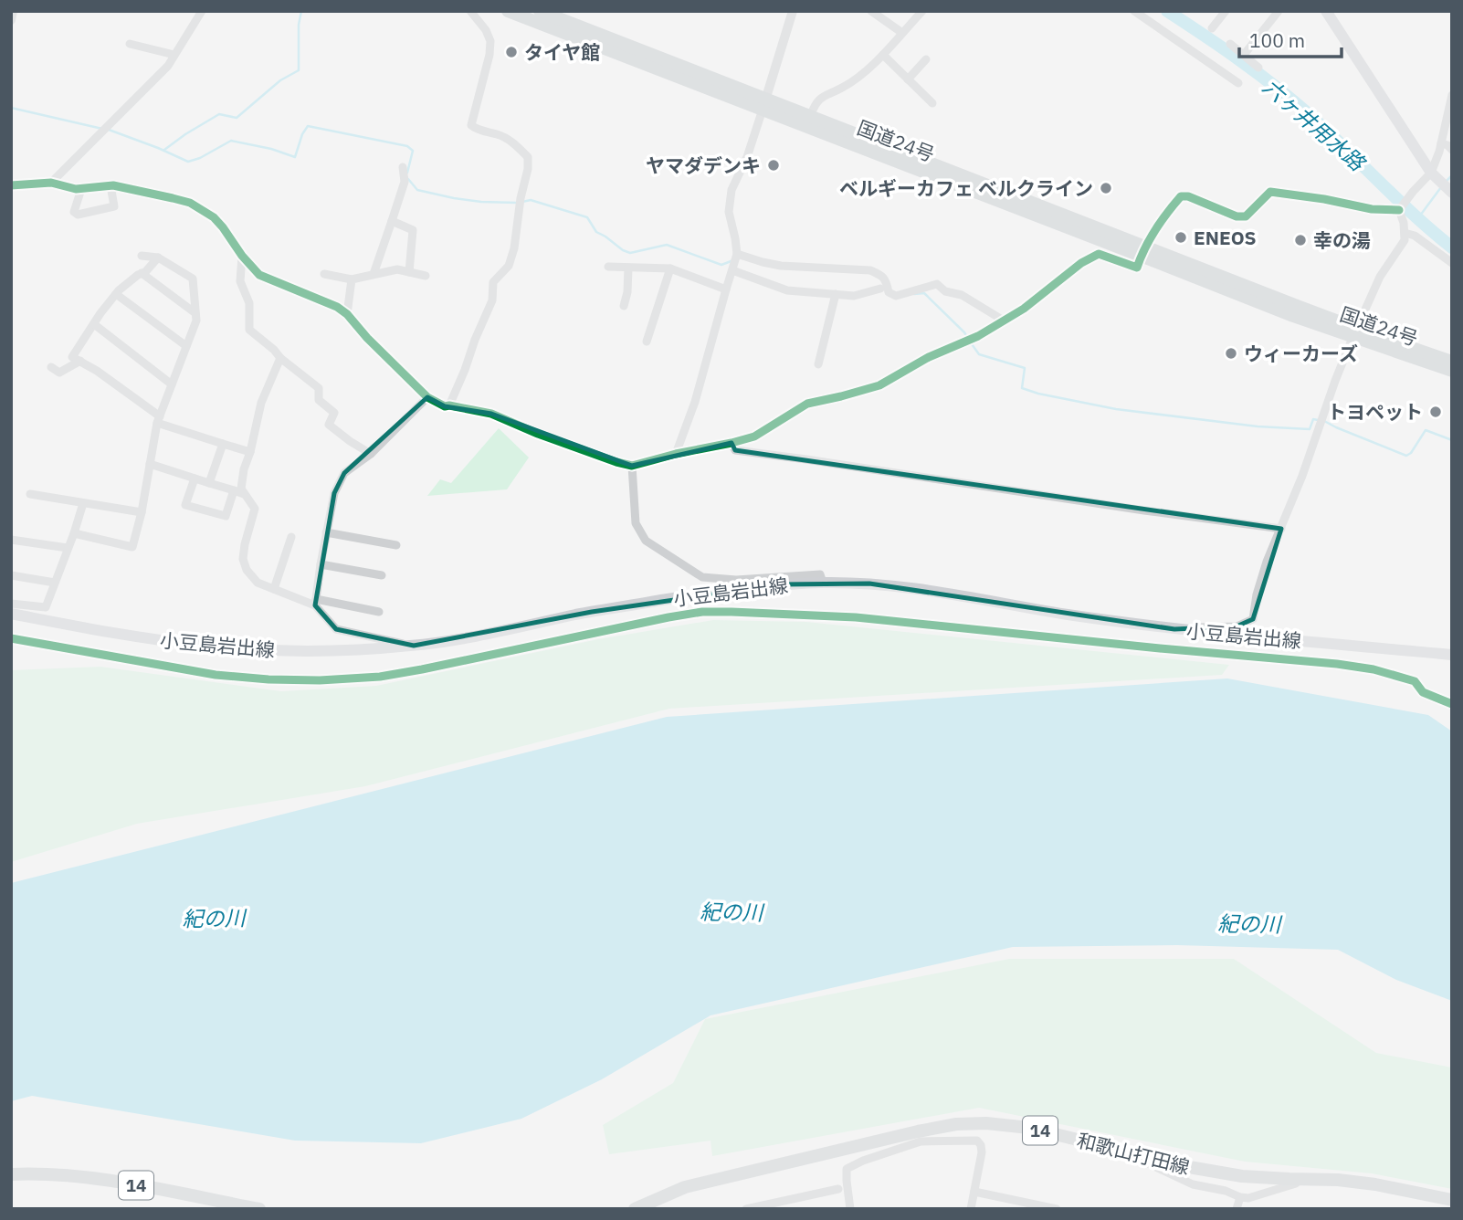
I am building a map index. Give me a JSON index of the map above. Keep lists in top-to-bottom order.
{
  "streets": {
    "highway": ["国道24号"],
    "main road": ["小豆島岩出線", "14", "和歌山打田線"]
  },
  "water": ["六ヶ井用水路", "紀の川"],
  "places": [
    "タイヤ館",
    "ヤマダデンキ",
    "ベルギーカフェ ベルクライン",
    "ENEOS",
    "幸の湯",
    "ウィーカーズ",
    "トヨペット"
  ],
  "scale_bar": "100 m"
}
